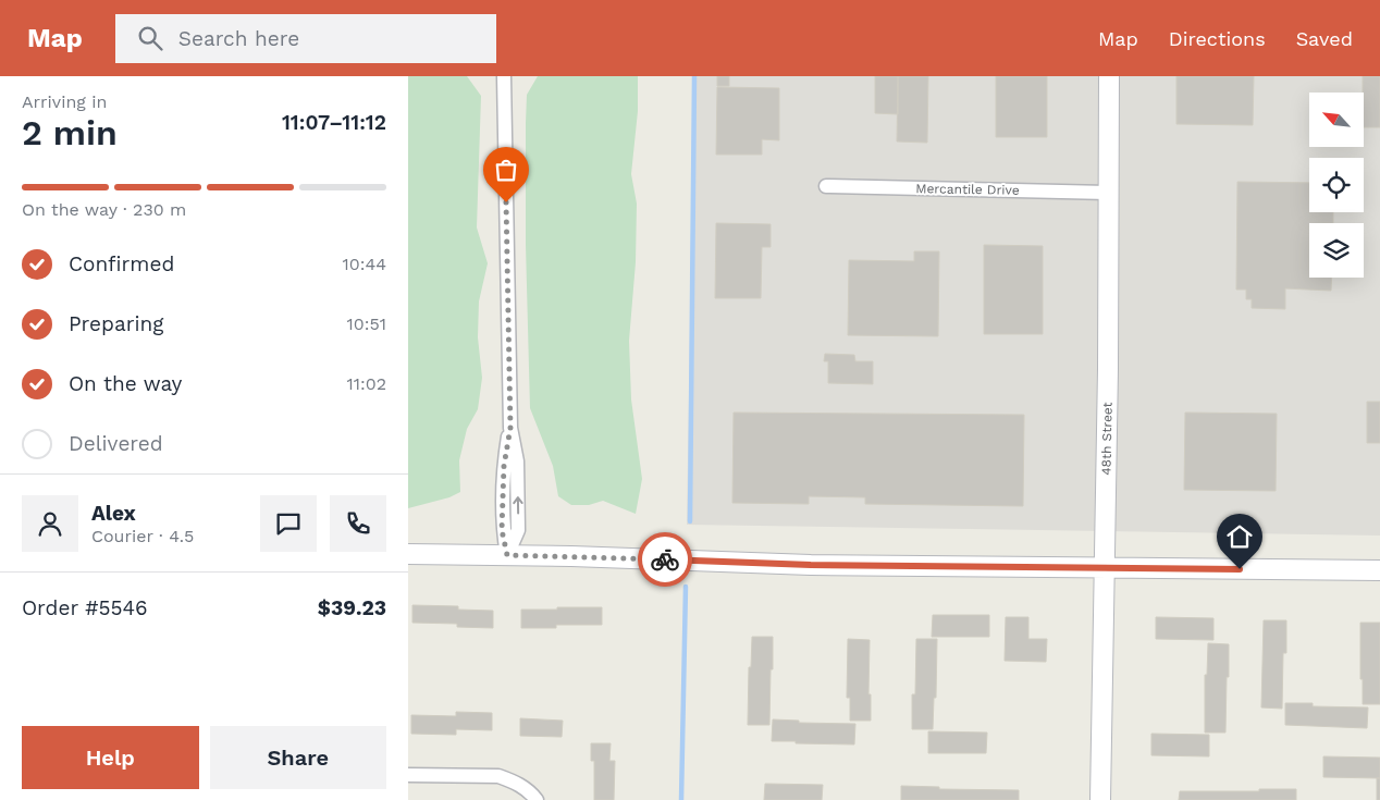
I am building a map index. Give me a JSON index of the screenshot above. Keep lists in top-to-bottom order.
{
  "streets": {
    "street": ["Mercantile Drive", "48th Street"]
  },
  "crossings": [
    ["Mercantile Drive", "48th Street"]
  ],
  "north": "top left",
  "page": {
    "header": "Map",
    "search": "Search here",
    "nav": ["Map", "Directions", "Saved"],
    "heading": ["2 min", "Arriving in", "11:07–11:12"],
    "panel": [
      "Alex",
      "Courier · 4.5",
      "Order #5546",
      "$39.23"
    ],
    "bar": "On the way · 230 m",
    "list": [
      ["Confirmed", "10:44"],
      ["Preparing", "10:51"],
      ["On the way", "11:02"],
      "Delivered"
    ],
    "buttons": ["Help", "Share"]
  }
}
